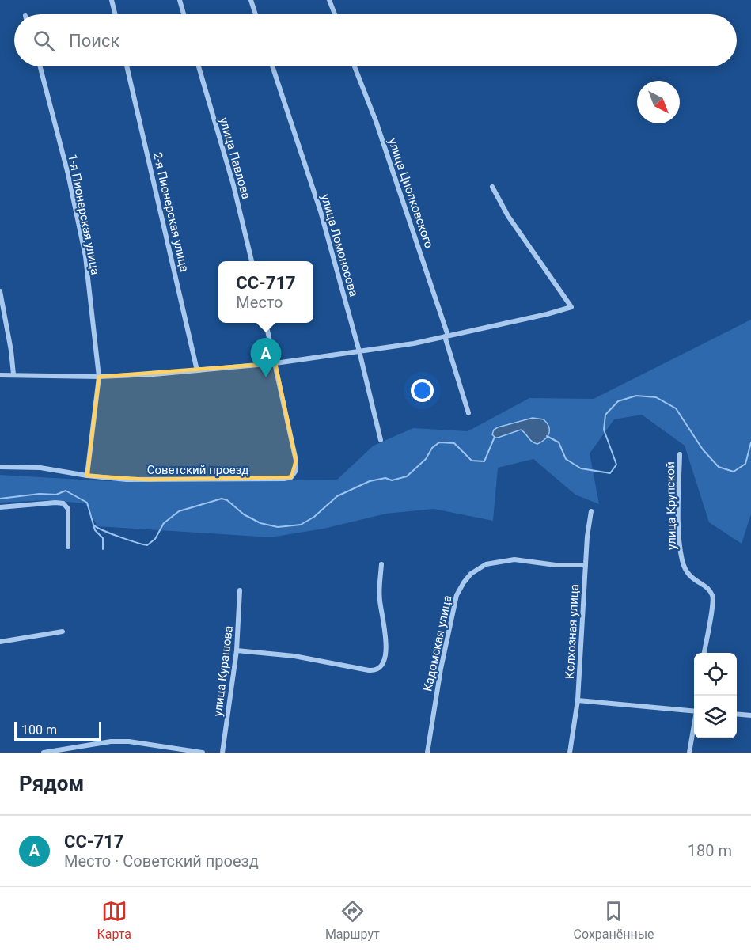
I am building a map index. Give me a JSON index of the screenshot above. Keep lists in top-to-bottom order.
{
  "streets": {
    "street": [
      "улица Павлова",
      "улица Циолковского",
      "2-я Пионерская улица",
      "1-я Пионерская улица",
      "улица Ломоносова",
      "Советский проезд",
      "улица Крупской",
      "Колхозная улица",
      "Кадомская улица",
      "улица Курашова"
    ]
  },
  "crossings": [
    ["Колхозная улица", "Кадомская улица"]
  ],
  "scale_bar": "100 m",
  "north": "bottom right",
  "page": {
    "search": "Поиск",
    "popup": ["СС-717", "Место"],
    "pins": "A",
    "scale": "100 m",
    "heading": "Рядом",
    "list": [
      {
        "mark": "A",
        "name": "СС-717",
        "note": "Место · Советский проезд",
        "value": "180 m"
      }
    ],
    "nav": ["Карта", "Маршрут", "Сохранённые"]
  }
}
